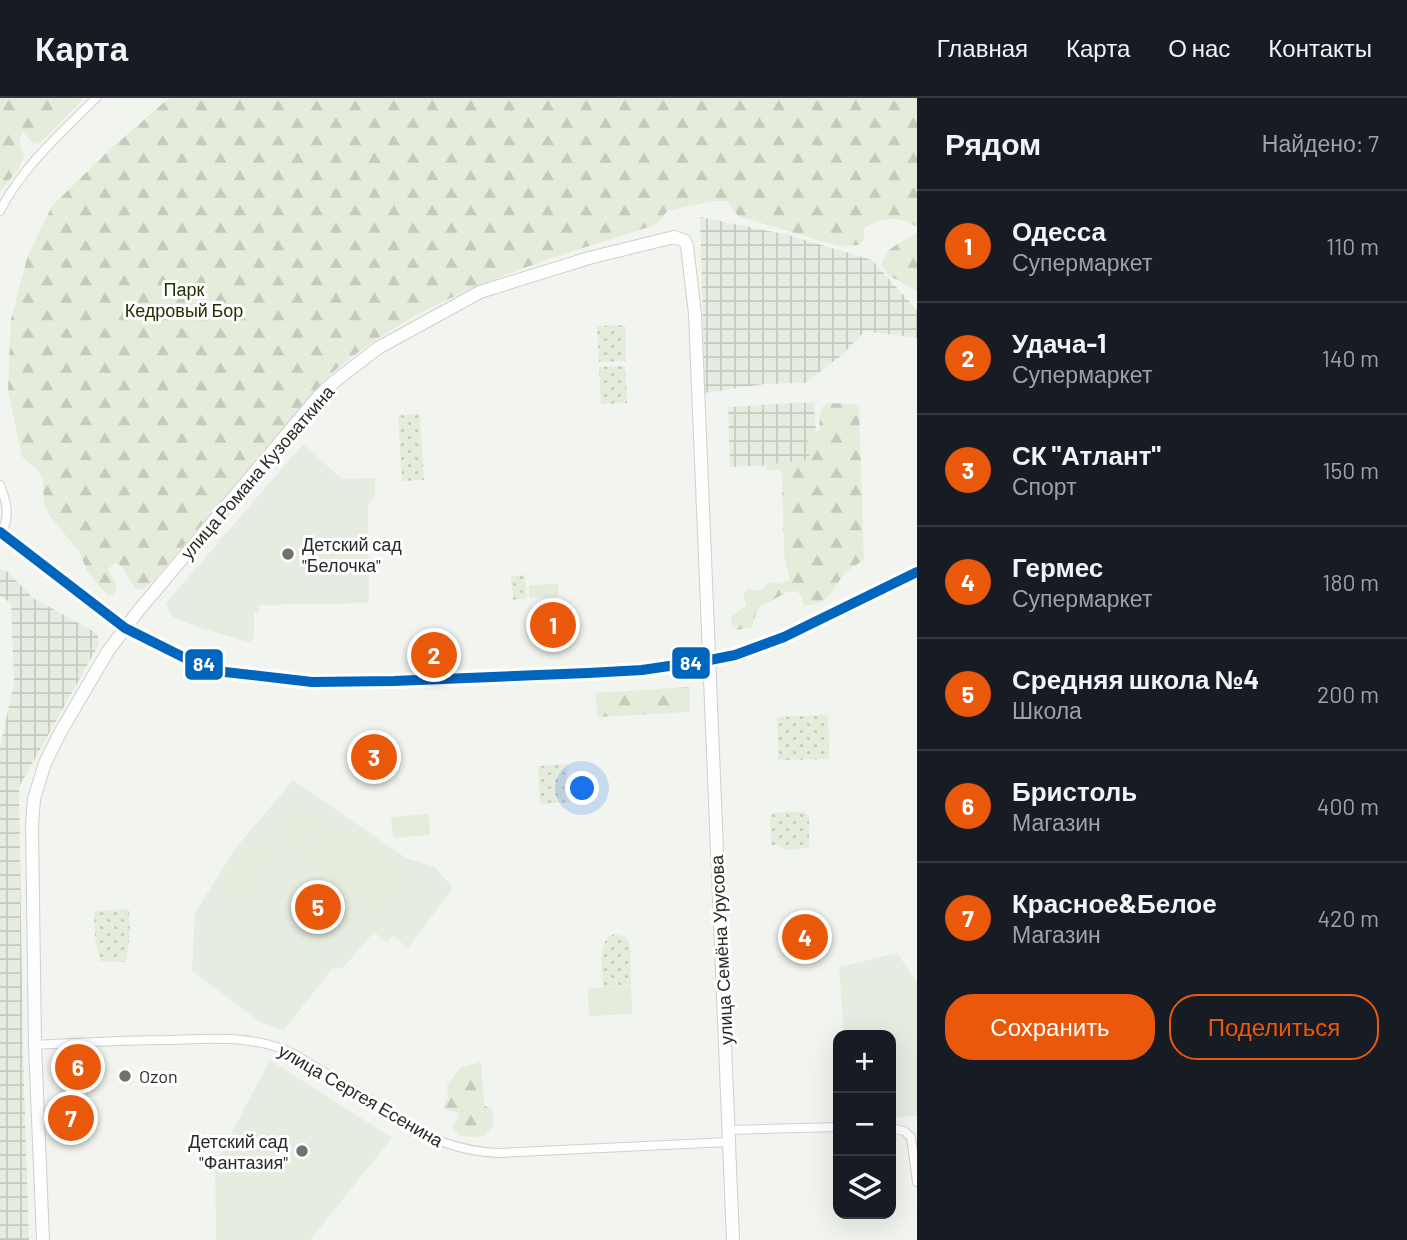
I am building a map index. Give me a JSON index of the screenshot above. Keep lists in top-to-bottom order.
{
  "streets": {
    "street": ["улица Романа Кузоваткина", "улица Семёна Урусова", "улица Сергея Есенина"]
  },
  "crossings": [
    ["улица Романа Кузоваткина", "улица Семёна Урусова"],
    ["улица Романа Кузоваткина", "улица Сергея Есенина"],
    ["улица Семёна Урусова", "улица Сергея Есенина"]
  ],
  "parks": ["Парк Кедровый Бор"],
  "places": ["Детский сад \"Белочка\"", "Ozon", "Детский сад \"Фантазия\""],
  "lines": ["transit line 84"],
  "page": {
    "header": "Карта",
    "nav": [
      "Главная",
      "Карта",
      "О нас",
      "Контакты"
    ],
    "heading": ["Рядом", "Найдено: 7"],
    "list": [
      {
        "mark": "1",
        "name": "Одесса",
        "note": "Супермаркет",
        "value": "110 m"
      },
      {
        "mark": "2",
        "name": "Удача-1",
        "note": "Супермаркет",
        "value": "140 m"
      },
      {
        "mark": "3",
        "name": "СК \"Атлант\"",
        "note": "Спорт",
        "value": "150 m"
      },
      {
        "mark": "4",
        "name": "Гермес",
        "note": "Супермаркет",
        "value": "180 m"
      },
      {
        "mark": "5",
        "name": "Средняя школа №4",
        "note": "Школа",
        "value": "200 m"
      },
      {
        "mark": "6",
        "name": "Бристоль",
        "note": "Магазин",
        "value": "400 m"
      },
      {
        "mark": "7",
        "name": "Красное&Белое",
        "note": "Магазин",
        "value": "420 m"
      }
    ],
    "pins": [
      "1",
      "2",
      "3",
      "5",
      "4",
      "6",
      "7"
    ],
    "buttons": ["Сохранить", "Поделиться"],
    "map_buttons": ["+", "−"]
  }
}
